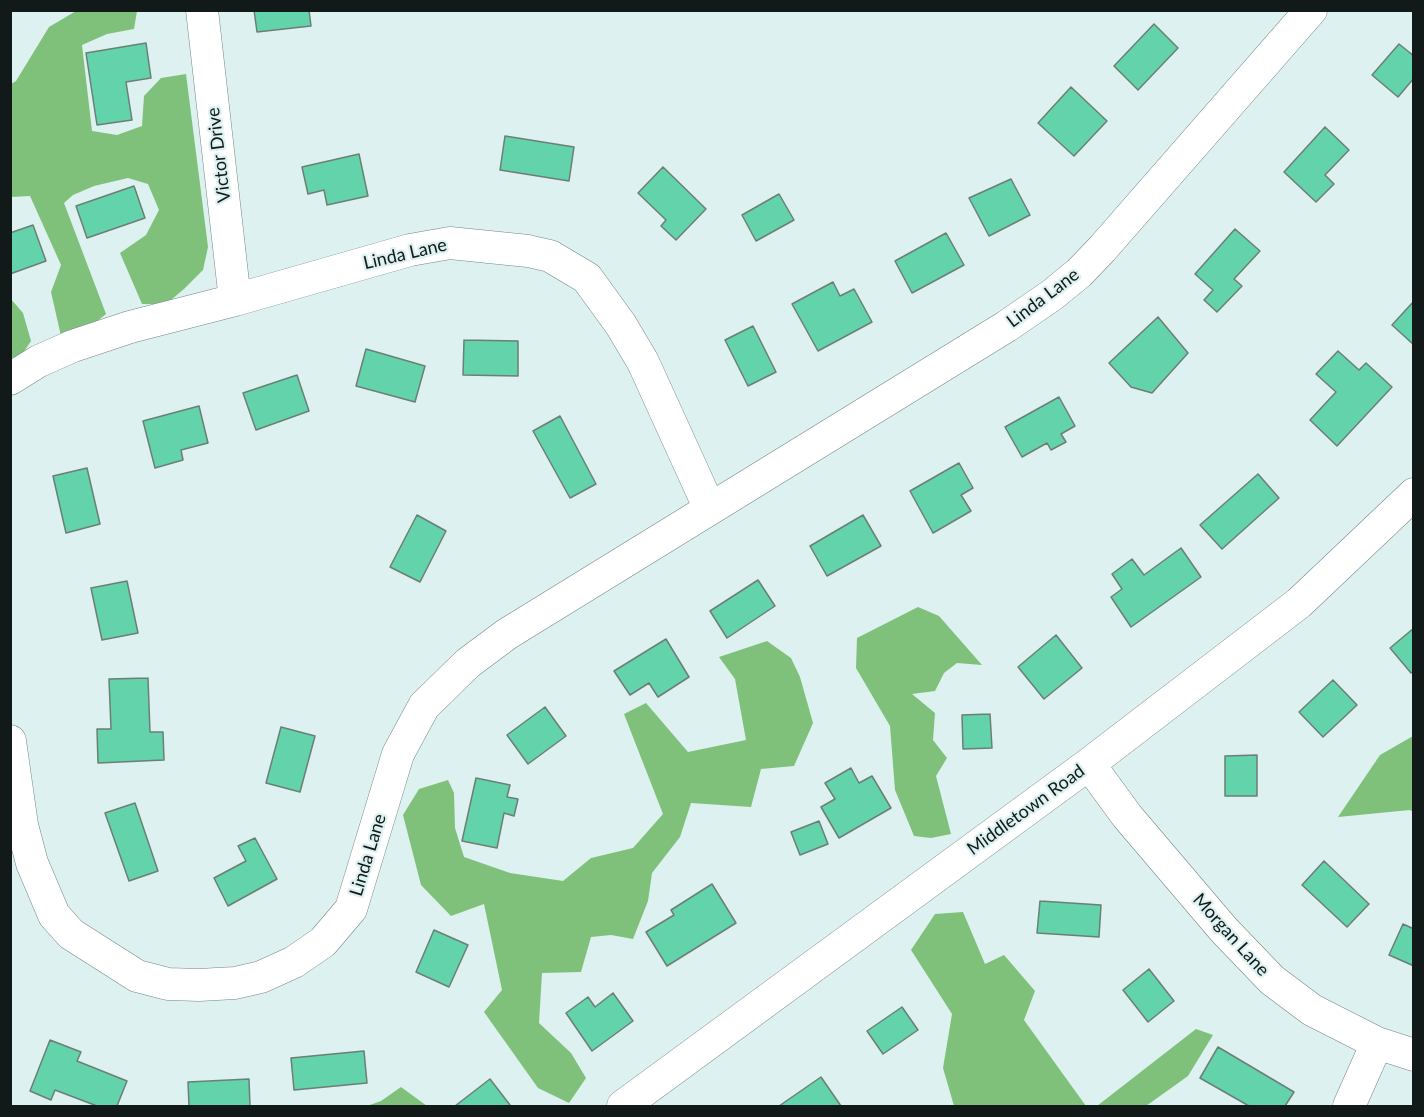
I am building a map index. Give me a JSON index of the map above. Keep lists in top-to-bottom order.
{
  "streets": {
    "street": [
      "Victor Drive",
      "Linda Lane",
      "Middletown Road",
      "Morgan Lane"
    ]
  },
  "crossings": [
    ["Victor Drive", "Linda Lane"],
    ["Middletown Road", "Morgan Lane"]
  ]
}
